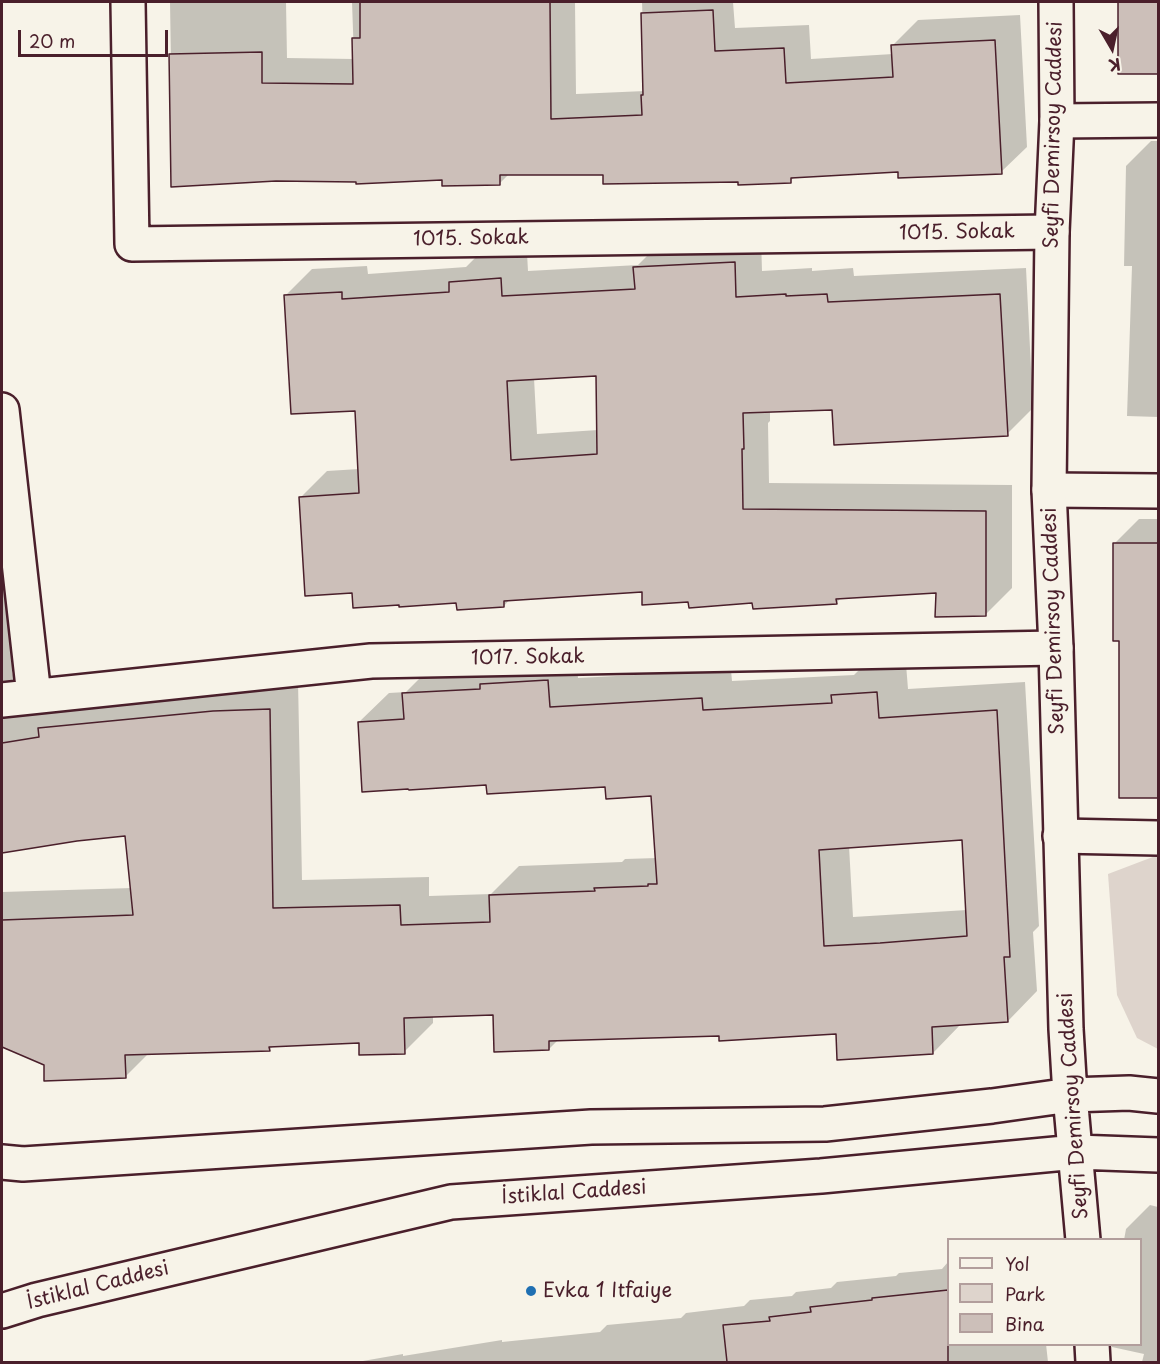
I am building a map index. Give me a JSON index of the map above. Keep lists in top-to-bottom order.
{
  "streets": {
    "main road": [
      "Seyfi Demirsoy Caddesi",
      "1015. Sokak",
      "1017. Sokak",
      "İstiklal Caddesi"
    ]
  },
  "crossings": [
    ["Seyfi Demirsoy Caddesi", "1015. Sokak"],
    ["Seyfi Demirsoy Caddesi", "1017. Sokak"],
    ["Seyfi Demirsoy Caddesi", "İstiklal Caddesi"]
  ],
  "places": ["Evka 1 Itfaiye"],
  "legend": ["Yol", "Park", "Bina"],
  "scale_bar": "20 m",
  "north": "bottom"
}
